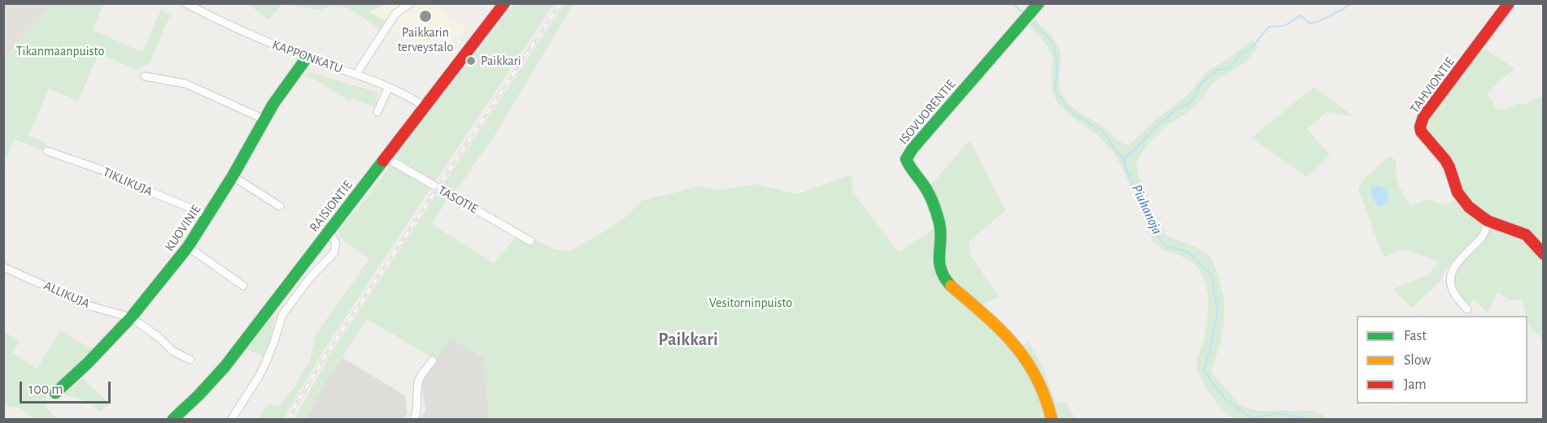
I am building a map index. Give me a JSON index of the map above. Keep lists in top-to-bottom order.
{
  "streets": {
    "street": [
      "KAPPONKATU",
      "TAHVIONTIE",
      "ISOVUORENTIE",
      "TIKLIKUJA",
      "TASOTIE",
      "RAISIONTIE",
      "KUOVINIE",
      "ALLIKUJA"
    ]
  },
  "crossings": [
    ["KAPPONKATU", "RAISIONTIE"],
    ["KAPPONKATU", "KUOVINIE"],
    ["TIKLIKUJA", "KUOVINIE"],
    ["TASOTIE", "RAISIONTIE"],
    ["KUOVINIE", "ALLIKUJA"]
  ],
  "districts": ["Paikkari"],
  "water": ["Piuhanoja"],
  "parks": ["Tikanmaanpuisto", "Vesitorninpuisto"],
  "places": ["Paikkarin terveystalo", "Paikkari"],
  "legend": ["Fast", "Slow", "Jam"],
  "scale_bar": "100 m"
}
